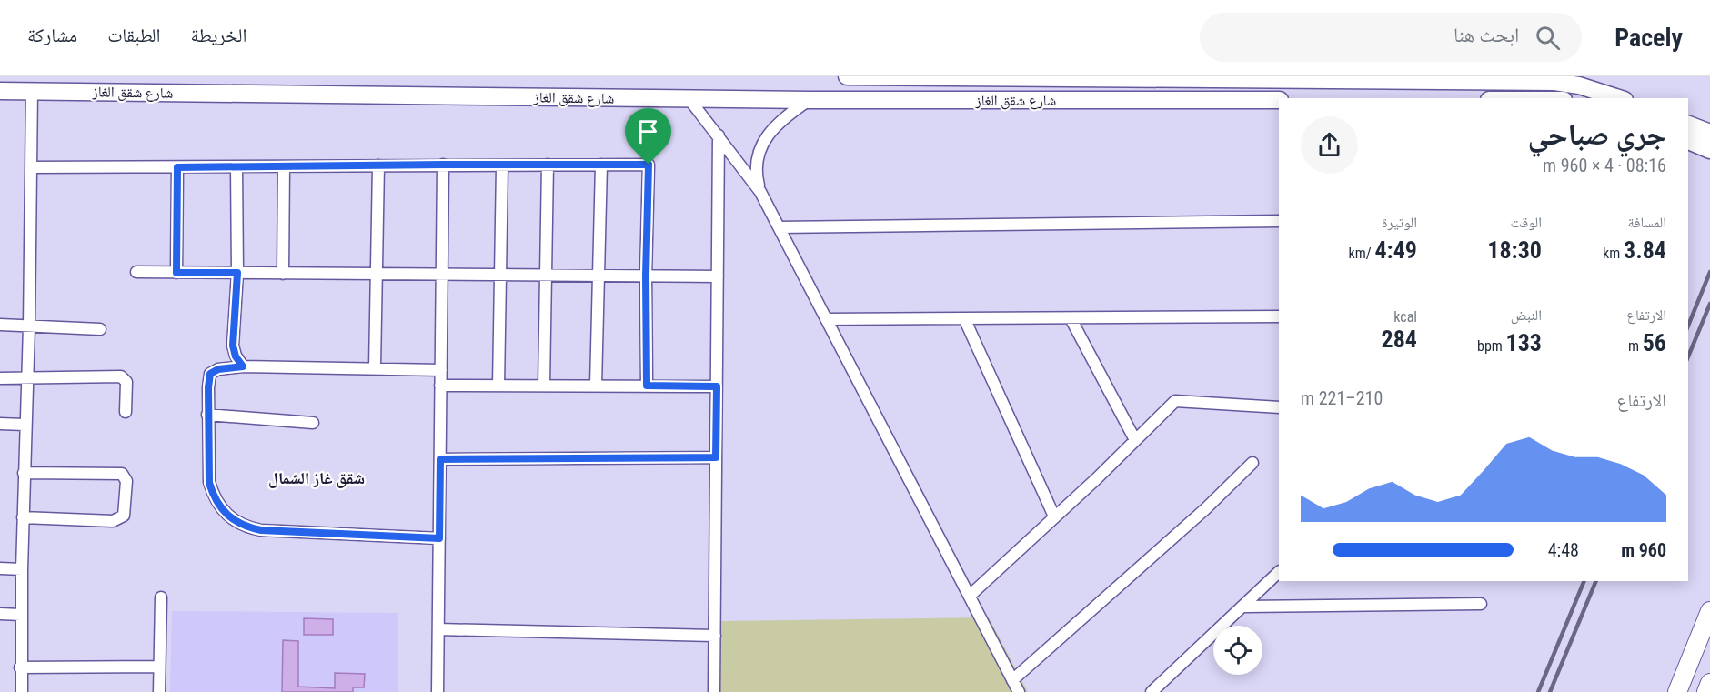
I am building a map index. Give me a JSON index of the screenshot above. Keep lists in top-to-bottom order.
{
  "streets": {
    "main road": ["شارع شقق الغاز"]
  },
  "districts": ["شقق غاز الشمال"],
  "page": {
    "header": "Pacely",
    "search": "ابحث هنا",
    "nav": ["الخريطة", "الطبقات", "مشاركة"],
    "heading": ["جري صباحي", "08:16 · 4 × 960 m"],
    "stats": [
      ["المسافة", "3.84 km"],
      ["الوقت", "18:30"],
      ["الوتيرة", "4:49 /km"],
      ["الارتفاع", "56 m"],
      ["النبض", "133 bpm"],
      ["kcal", "284"]
    ],
    "chart": ["الارتفاع", "210–221 m"],
    "list": [
      {
        "name": "960 m",
        "note": "4:48"
      }
    ]
  }
}
